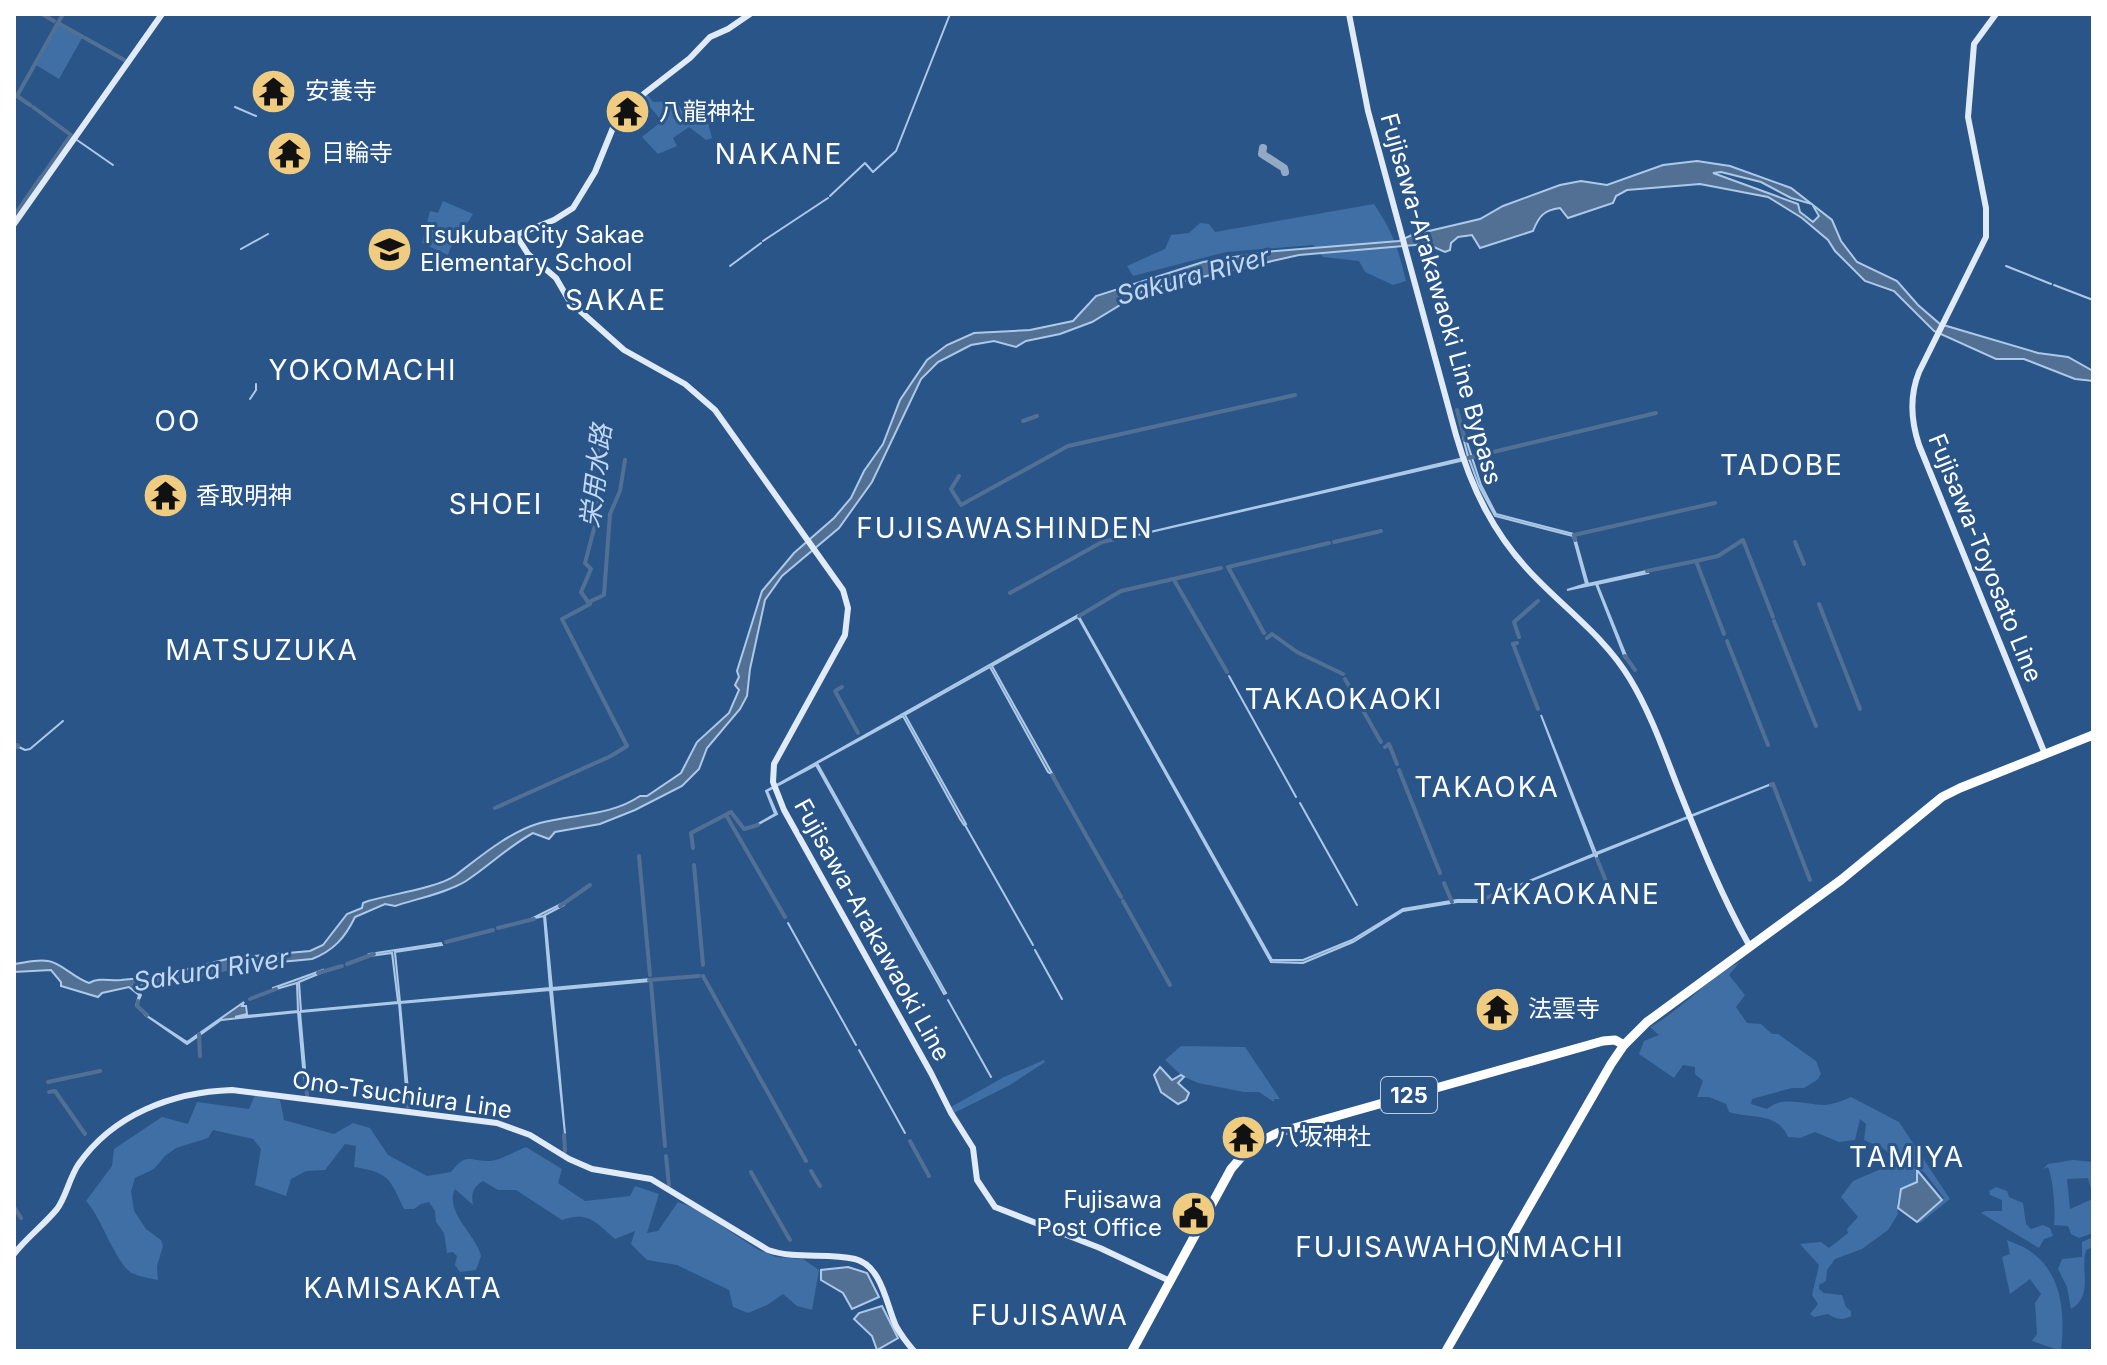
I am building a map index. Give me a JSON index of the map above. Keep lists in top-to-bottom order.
{
  "streets": {
    "highway": ["125"],
    "main road": [
      "Fujisawa-Arakawaoki Line Bypass",
      "Fujisawa-Toyosato Line",
      "Fujisawa-Arakawaoki Line",
      "Ono-Tsuchiura Line"
    ]
  },
  "crossings": [
    ["Fujisawa-Arakawaoki Line", "125"]
  ],
  "districts": [
    "NAKANE",
    "SAKAE",
    "YOKOMACHI",
    "OO",
    "TADOBE",
    "SHOEI",
    "FUJISAWASHINDEN",
    "MATSUZUKA",
    "TAKAOKAOKI",
    "TAKAOKA",
    "TAKAOKANE",
    "TAMIYA",
    "FUJISAWAHONMACHI",
    "KAMISAKATA",
    "FUJISAWA"
  ],
  "water": ["Sakura River", "栄用水路"],
  "places": {
    "temple": [
      "安養寺",
      "八龍神社",
      "日輪寺",
      "香取明神",
      "法雲寺",
      "八坂神社"
    ],
    "school or university": ["Tsukuba City Sakae Elementary School"],
    "public building": ["Fujisawa Post Office"]
  }
}
